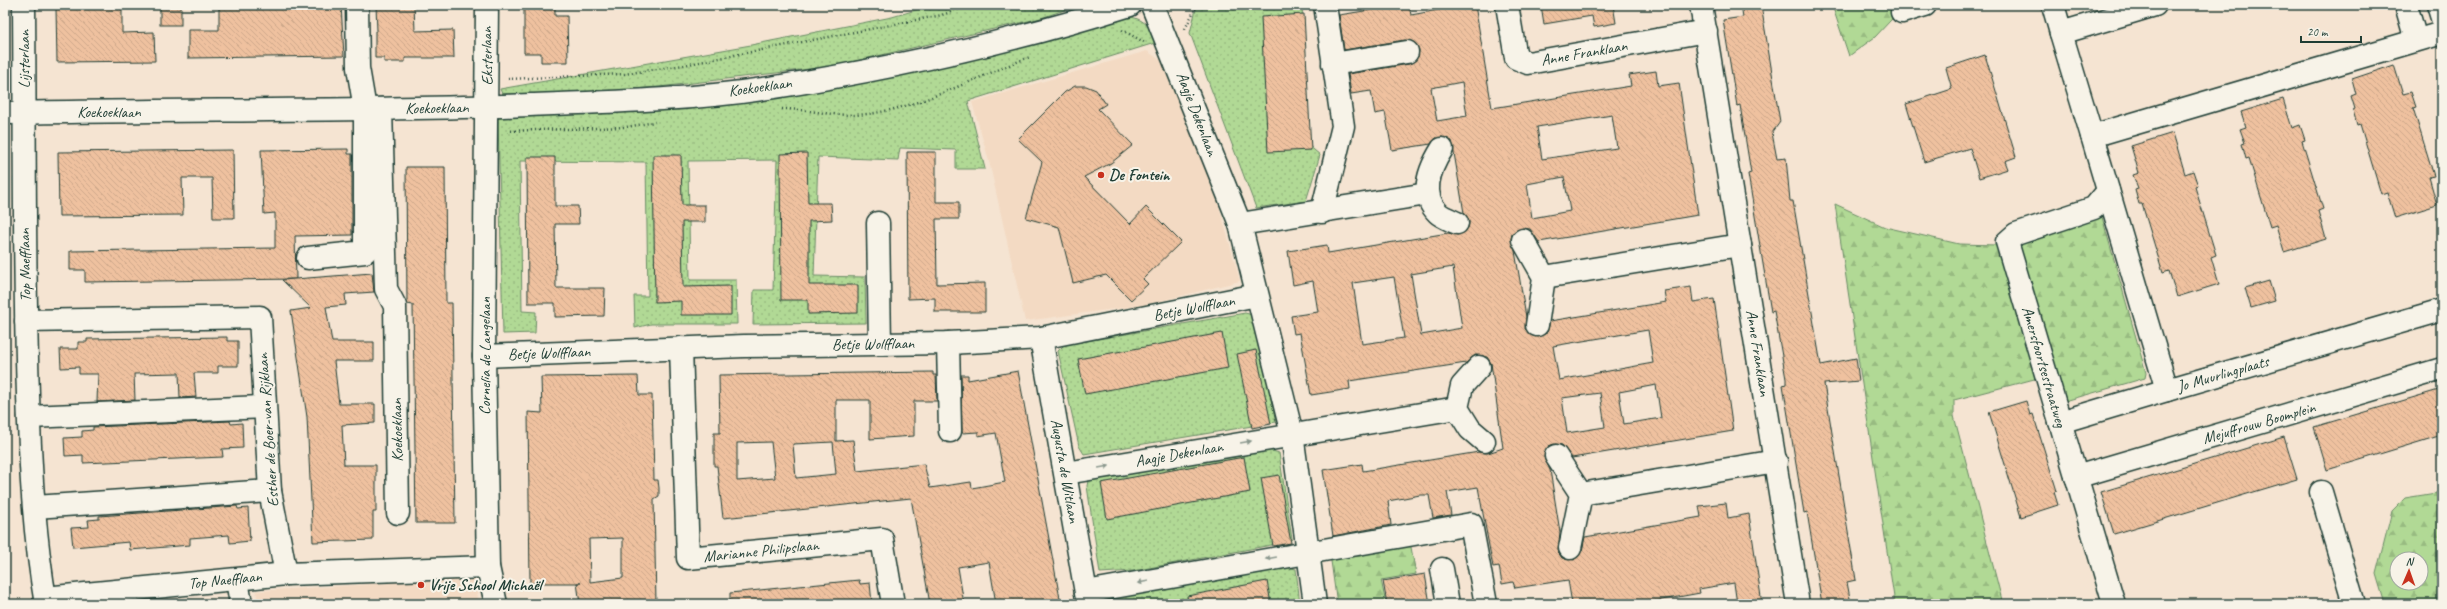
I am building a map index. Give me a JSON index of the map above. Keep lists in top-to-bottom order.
{
  "streets": {
    "street": [
      "Anne Franklaan",
      "Eksterlaan",
      "Lijsterlaan",
      "Koekoeklaan",
      "Aagje Dekenlaan",
      "Top Naefflaan",
      "Betje Wolfflaan",
      "Cornelia de Langelaan",
      "Amersfoortsestraatweg",
      "Jo Muurlingplaats",
      "Mejuffrouw Boomplein",
      "Esther de Boer-van Rijklaan",
      "Augusta de Witlaan",
      "Marianne Philipslaan"
    ]
  },
  "crossings": [
    ["Eksterlaan", "Koekoeklaan"],
    ["Eksterlaan", "Cornelia de Langelaan"],
    ["Lijsterlaan", "Koekoeklaan"],
    ["Lijsterlaan", "Top Naefflaan"],
    ["Koekoeklaan", "Top Naefflaan"],
    ["Koekoeklaan", "Cornelia de Langelaan"],
    ["Aagje Dekenlaan", "Betje Wolfflaan"],
    ["Aagje Dekenlaan", "Augusta de Witlaan"],
    ["Top Naefflaan", "Esther de Boer-van Rijklaan"],
    ["Betje Wolfflaan", "Cornelia de Langelaan"],
    ["Betje Wolfflaan", "Augusta de Witlaan"],
    ["Betje Wolfflaan", "Marianne Philipslaan"],
    ["Amersfoortsestraatweg", "Jo Muurlingplaats"],
    ["Amersfoortsestraatweg", "Mejuffrouw Boomplein"]
  ],
  "places": ["De Fontein", "Vrije School Michaël"],
  "scale_bar": "20 m",
  "north": "top"
}
